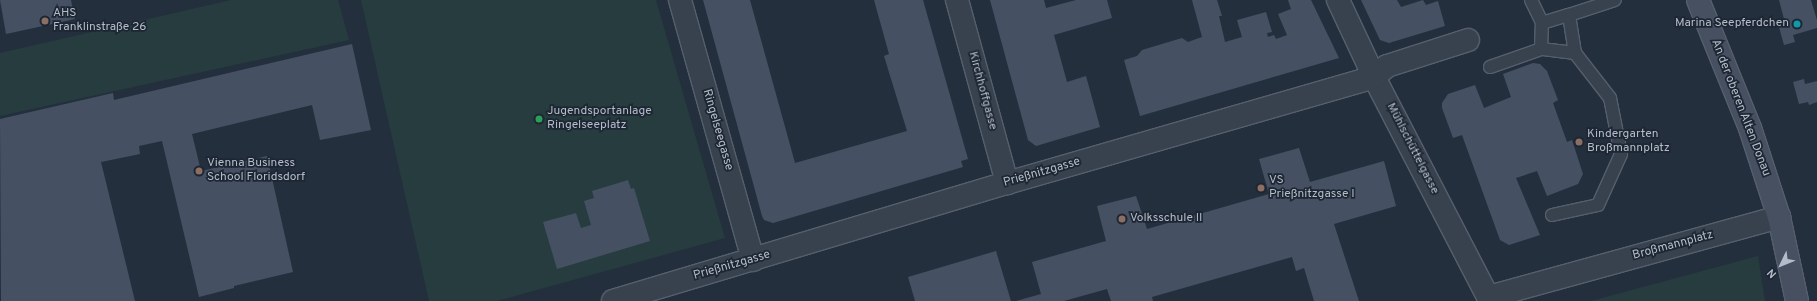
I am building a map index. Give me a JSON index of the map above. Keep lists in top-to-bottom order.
{
  "streets": {
    "street": [
      "Kirchhoffgasse",
      "An der oberen Alten Donau",
      "Ringelseegasse",
      "Mühlschüttelgasse",
      "Prießnitzgasse",
      "Broßmannplatz"
    ]
  },
  "crossings": [
    ["Kirchhoffgasse", "Prießnitzgasse"],
    ["An der oberen Alten Donau", "Broßmannplatz"],
    ["Ringelseegasse", "Prießnitzgasse"],
    ["Mühlschüttelgasse", "Prießnitzgasse"],
    ["Mühlschüttelgasse", "Broßmannplatz"]
  ],
  "places": [
    "AHS Franklinstraße 26",
    "Marina Seepferdchen",
    "Jugendsportanlage Ringelseeplatz",
    "Kindergarten Broßmannplatz",
    "Vienna Business School Floridsdorf",
    "VS Prießnitzgasse I",
    "Volksschule II"
  ],
  "north": "bottom left"
}
